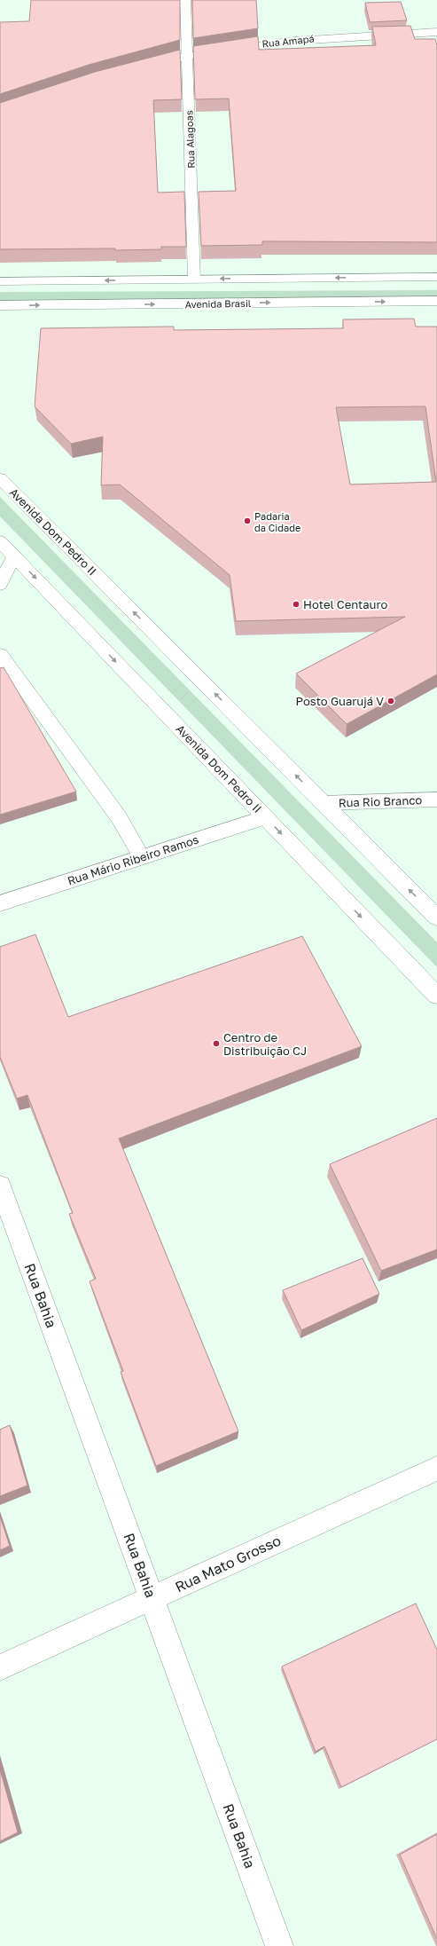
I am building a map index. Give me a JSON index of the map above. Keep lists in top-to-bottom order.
{
  "streets": {
    "main road": [
      "Rua Amapá",
      "Rua Alagoas",
      "Avenida Brasil",
      "Avenida Dom Pedro II",
      "Rua Rio Branco",
      "Rua Mário Ribeiro Ramos",
      "Rua Bahia",
      "Rua Mato Grosso"
    ]
  },
  "crossings": [
    ["Rua Amapá", "Rua Alagoas"],
    ["Avenida Dom Pedro II", "Rua Rio Branco"],
    ["Avenida Dom Pedro II", "Rua Mário Ribeiro Ramos"],
    ["Rua Bahia", "Rua Mato Grosso"]
  ],
  "places": [
    "Padaria da Cidade",
    "Hotel Centauro",
    "Posto Guarujá V",
    "Centro de Distribuição CJ"
  ]
}
